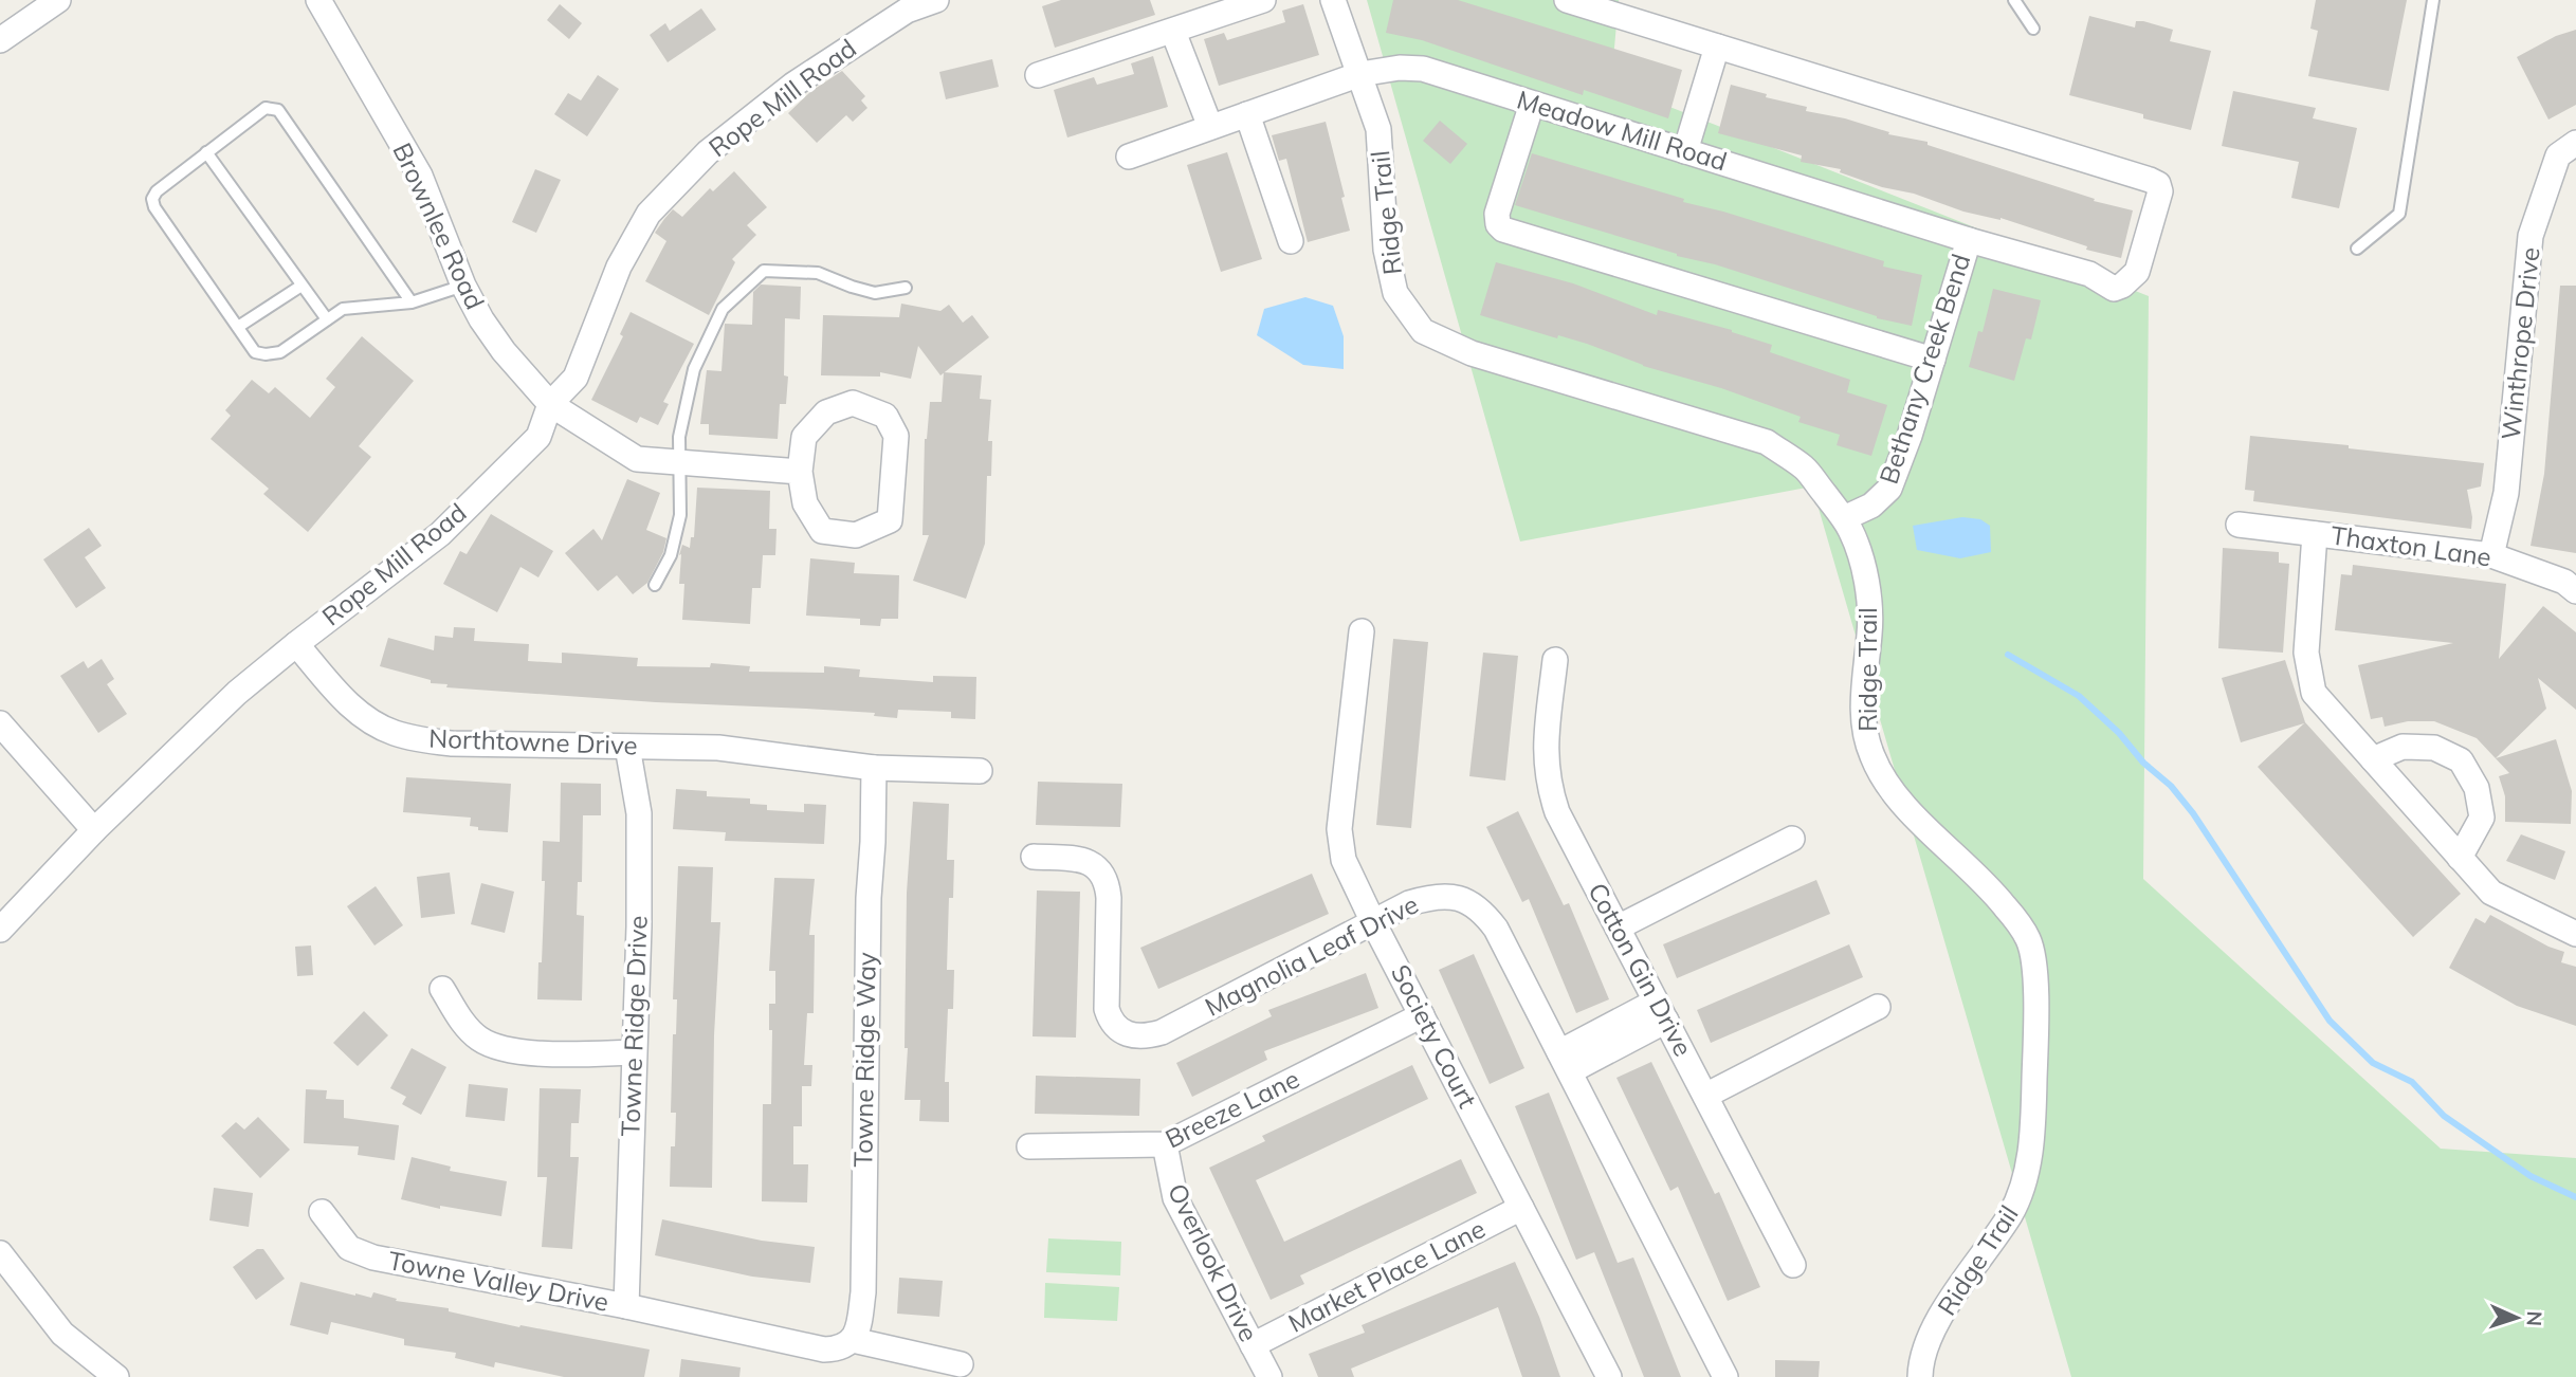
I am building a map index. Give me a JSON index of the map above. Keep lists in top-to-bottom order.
{
  "streets": {
    "street": [
      "Rope Mill Road",
      "Meadow Mill Road",
      "Ridge Trail",
      "Brownlee Road",
      "Winthrope Drive",
      "Bethany Creek Bend",
      "Thaxton Lane",
      "Northtowne Drive",
      "Magnolia Leaf Drive",
      "Cotton Gin Drive",
      "Towne Ridge Drive",
      "Society Court",
      "Towne Ridge Way",
      "Breeze Lane",
      "Overlook Drive",
      "Market Place Lane",
      "Towne Valley Drive"
    ]
  },
  "crossings": [
    ["Rope Mill Road", "Brownlee Road"],
    ["Rope Mill Road", "Northtowne Drive"],
    ["Meadow Mill Road", "Ridge Trail"],
    ["Meadow Mill Road", "Bethany Creek Bend"],
    ["Ridge Trail", "Bethany Creek Bend"],
    ["Winthrope Drive", "Thaxton Lane"],
    ["Northtowne Drive", "Towne Ridge Drive"],
    ["Northtowne Drive", "Towne Ridge Way"],
    ["Magnolia Leaf Drive", "Society Court"],
    ["Towne Ridge Drive", "Towne Valley Drive"],
    ["Society Court", "Breeze Lane"],
    ["Society Court", "Market Place Lane"],
    ["Towne Ridge Way", "Towne Valley Drive"],
    ["Breeze Lane", "Overlook Drive"],
    ["Overlook Drive", "Market Place Lane"]
  ],
  "north": "right"
}
